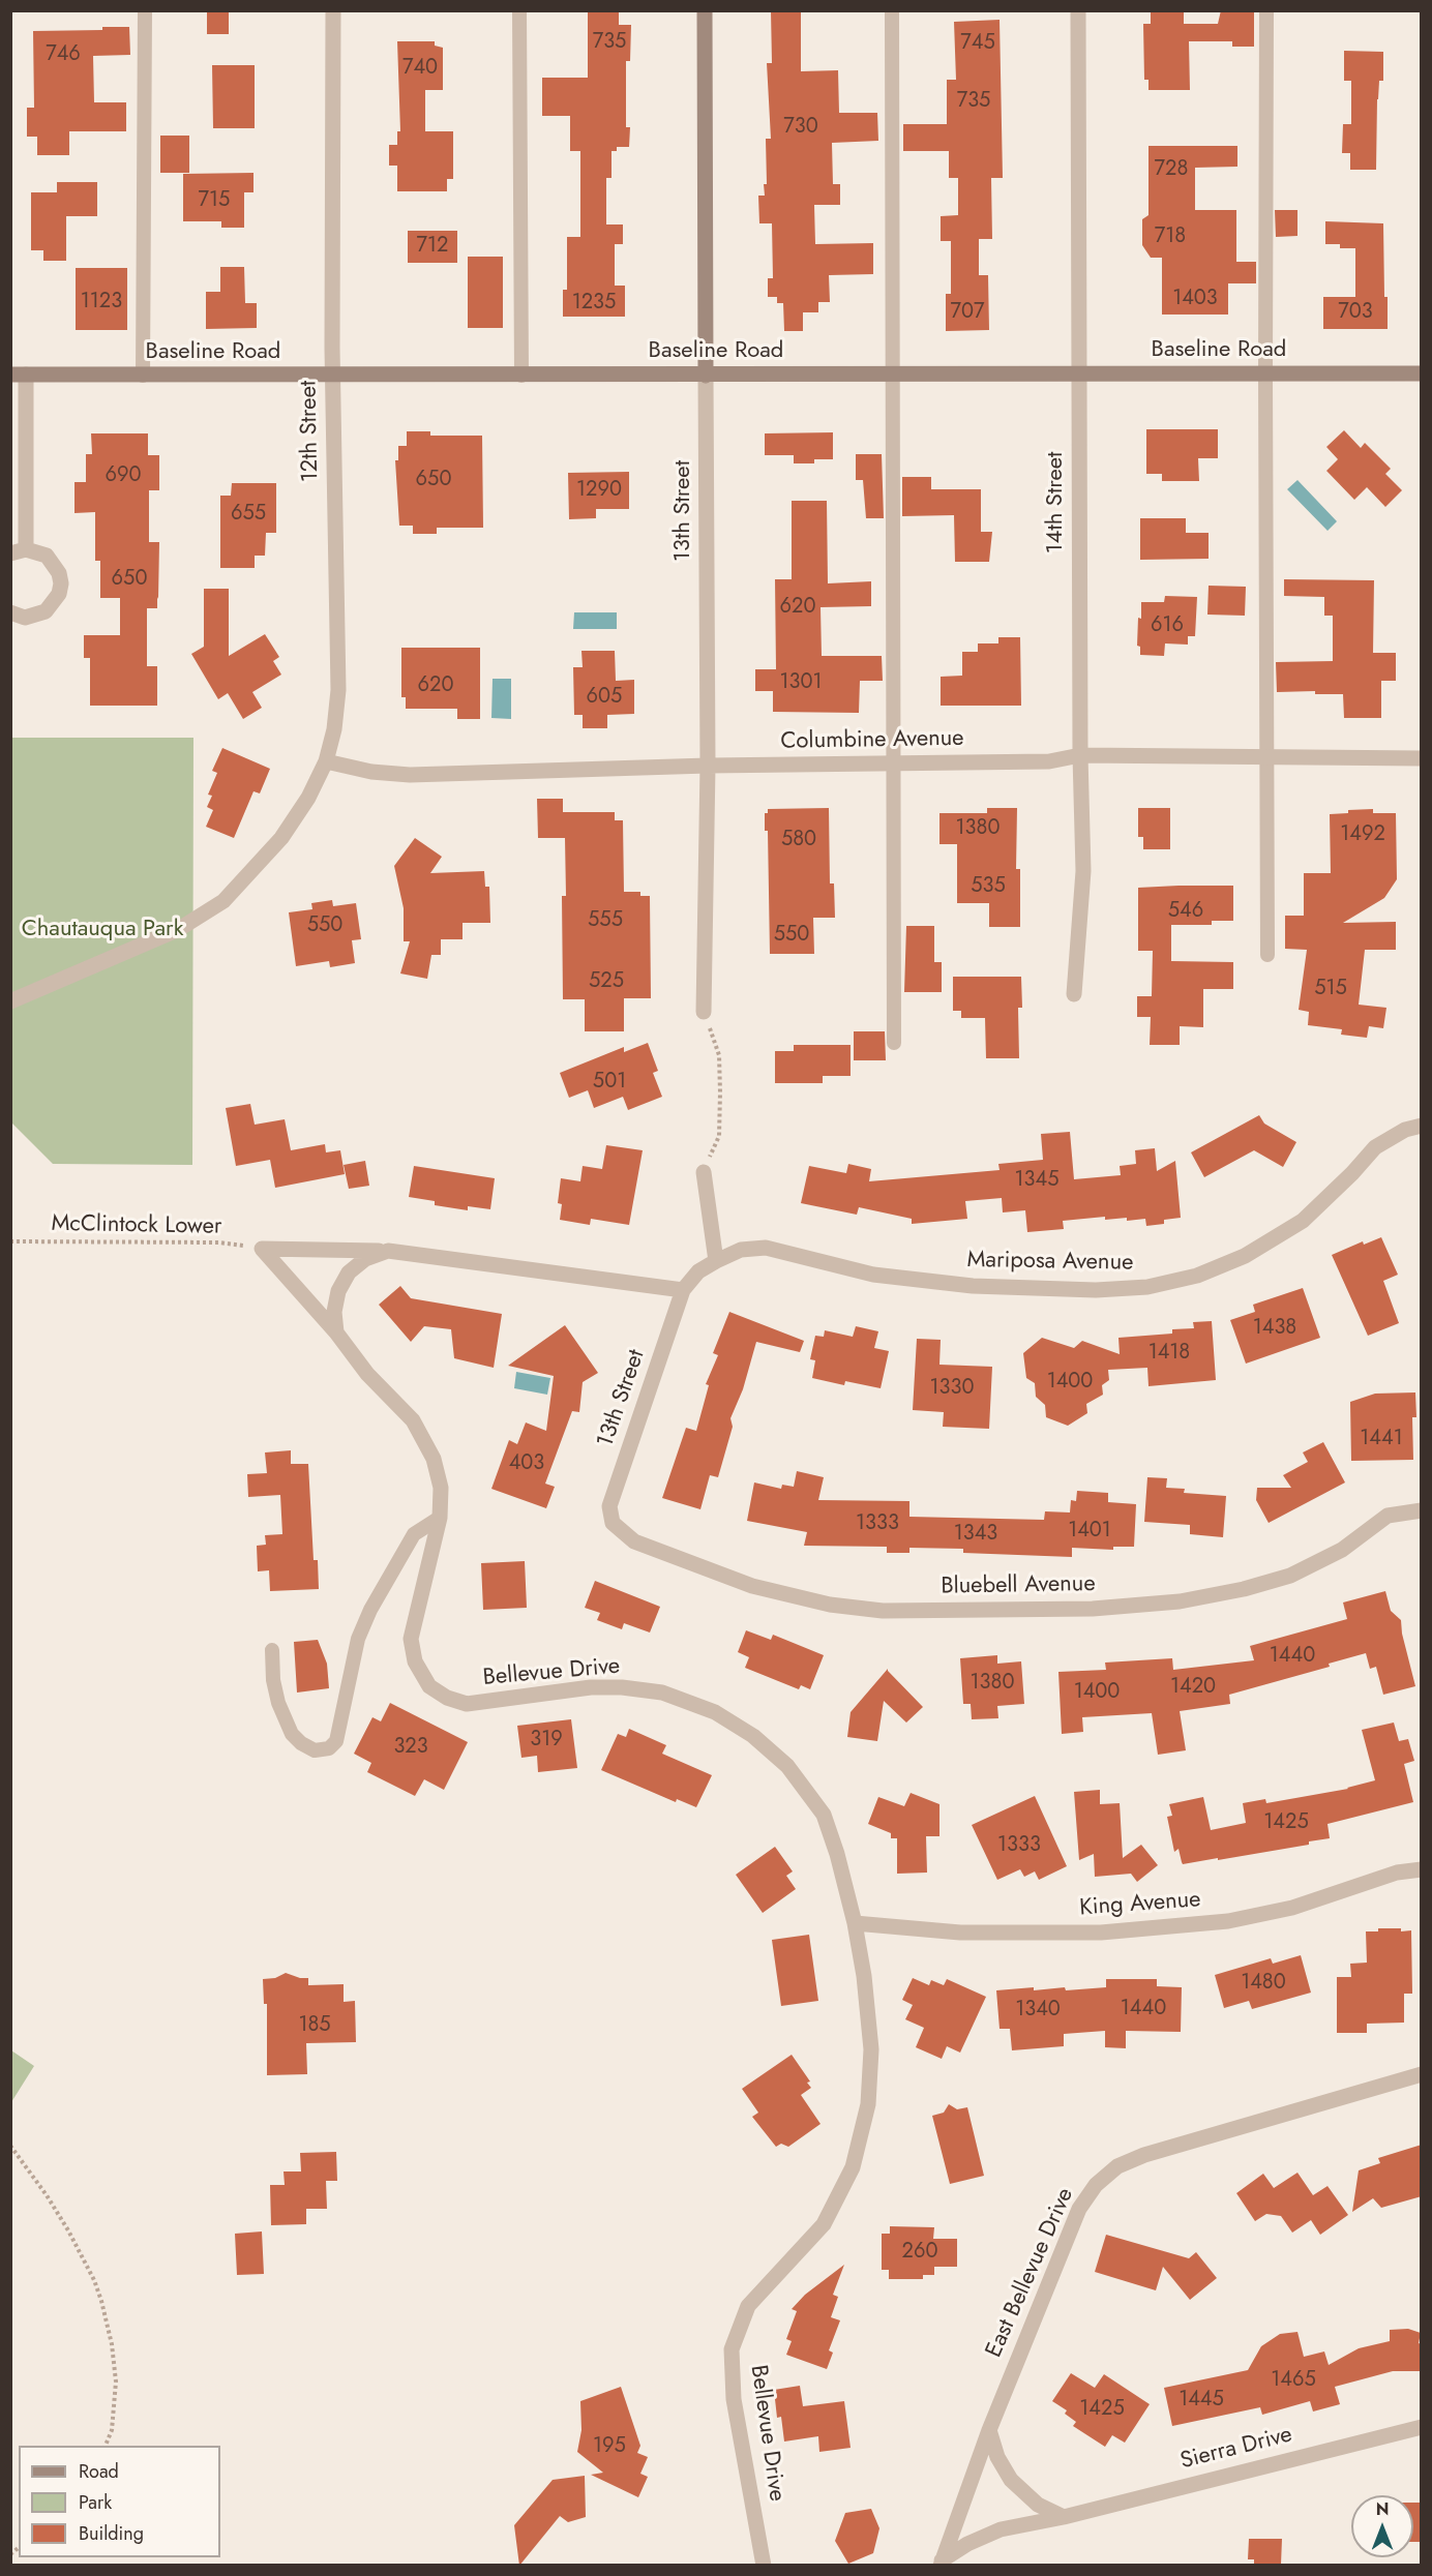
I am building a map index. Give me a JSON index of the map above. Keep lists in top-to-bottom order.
{
  "streets": {
    "street": [
      "Baseline Road",
      "12th Street",
      "14th Street",
      "13th Street",
      "Columbine Avenue",
      "Mariposa Avenue",
      "Bluebell Avenue",
      "Bellevue Drive",
      "King Avenue",
      "East Bellevue Drive",
      "Sierra Drive"
    ],
    "path": ["McClintock Lower"]
  },
  "crossings": [
    ["Baseline Road", "12th Street"],
    ["Baseline Road", "14th Street"],
    ["Baseline Road", "13th Street"],
    ["12th Street", "Columbine Avenue"],
    ["14th Street", "Columbine Avenue"],
    ["13th Street", "Columbine Avenue"],
    ["13th Street", "Mariposa Avenue"],
    ["13th Street", "Bluebell Avenue"],
    ["McClintock Lower", "Bellevue Drive"],
    ["Bellevue Drive", "King Avenue"],
    ["East Bellevue Drive", "Sierra Drive"]
  ],
  "parks": ["Chautauqua Park"],
  "house_numbers": [
    "735",
    "745",
    "746",
    "740",
    "735",
    "730",
    "728",
    "715",
    "718",
    "712",
    "1403",
    "1123",
    "1235",
    "707",
    "703",
    "690",
    "650",
    "1290",
    "655",
    "650",
    "620",
    "616",
    "1301",
    "620",
    "605",
    "1380",
    "1492",
    "580",
    "535",
    "546",
    "555",
    "550",
    "550",
    "525",
    "515",
    "501",
    "1345",
    "1438",
    "1418",
    "1400",
    "1330",
    "1441",
    "403",
    "1333",
    "1401",
    "1343",
    "1440",
    "1380",
    "1420",
    "1400",
    "319",
    "323",
    "1425",
    "1333",
    "1480",
    "1440",
    "1340",
    "185",
    "260",
    "1465",
    "1445",
    "1425",
    "195"
  ],
  "legend": ["Road", "Park", "Building"],
  "north": "top"
}
